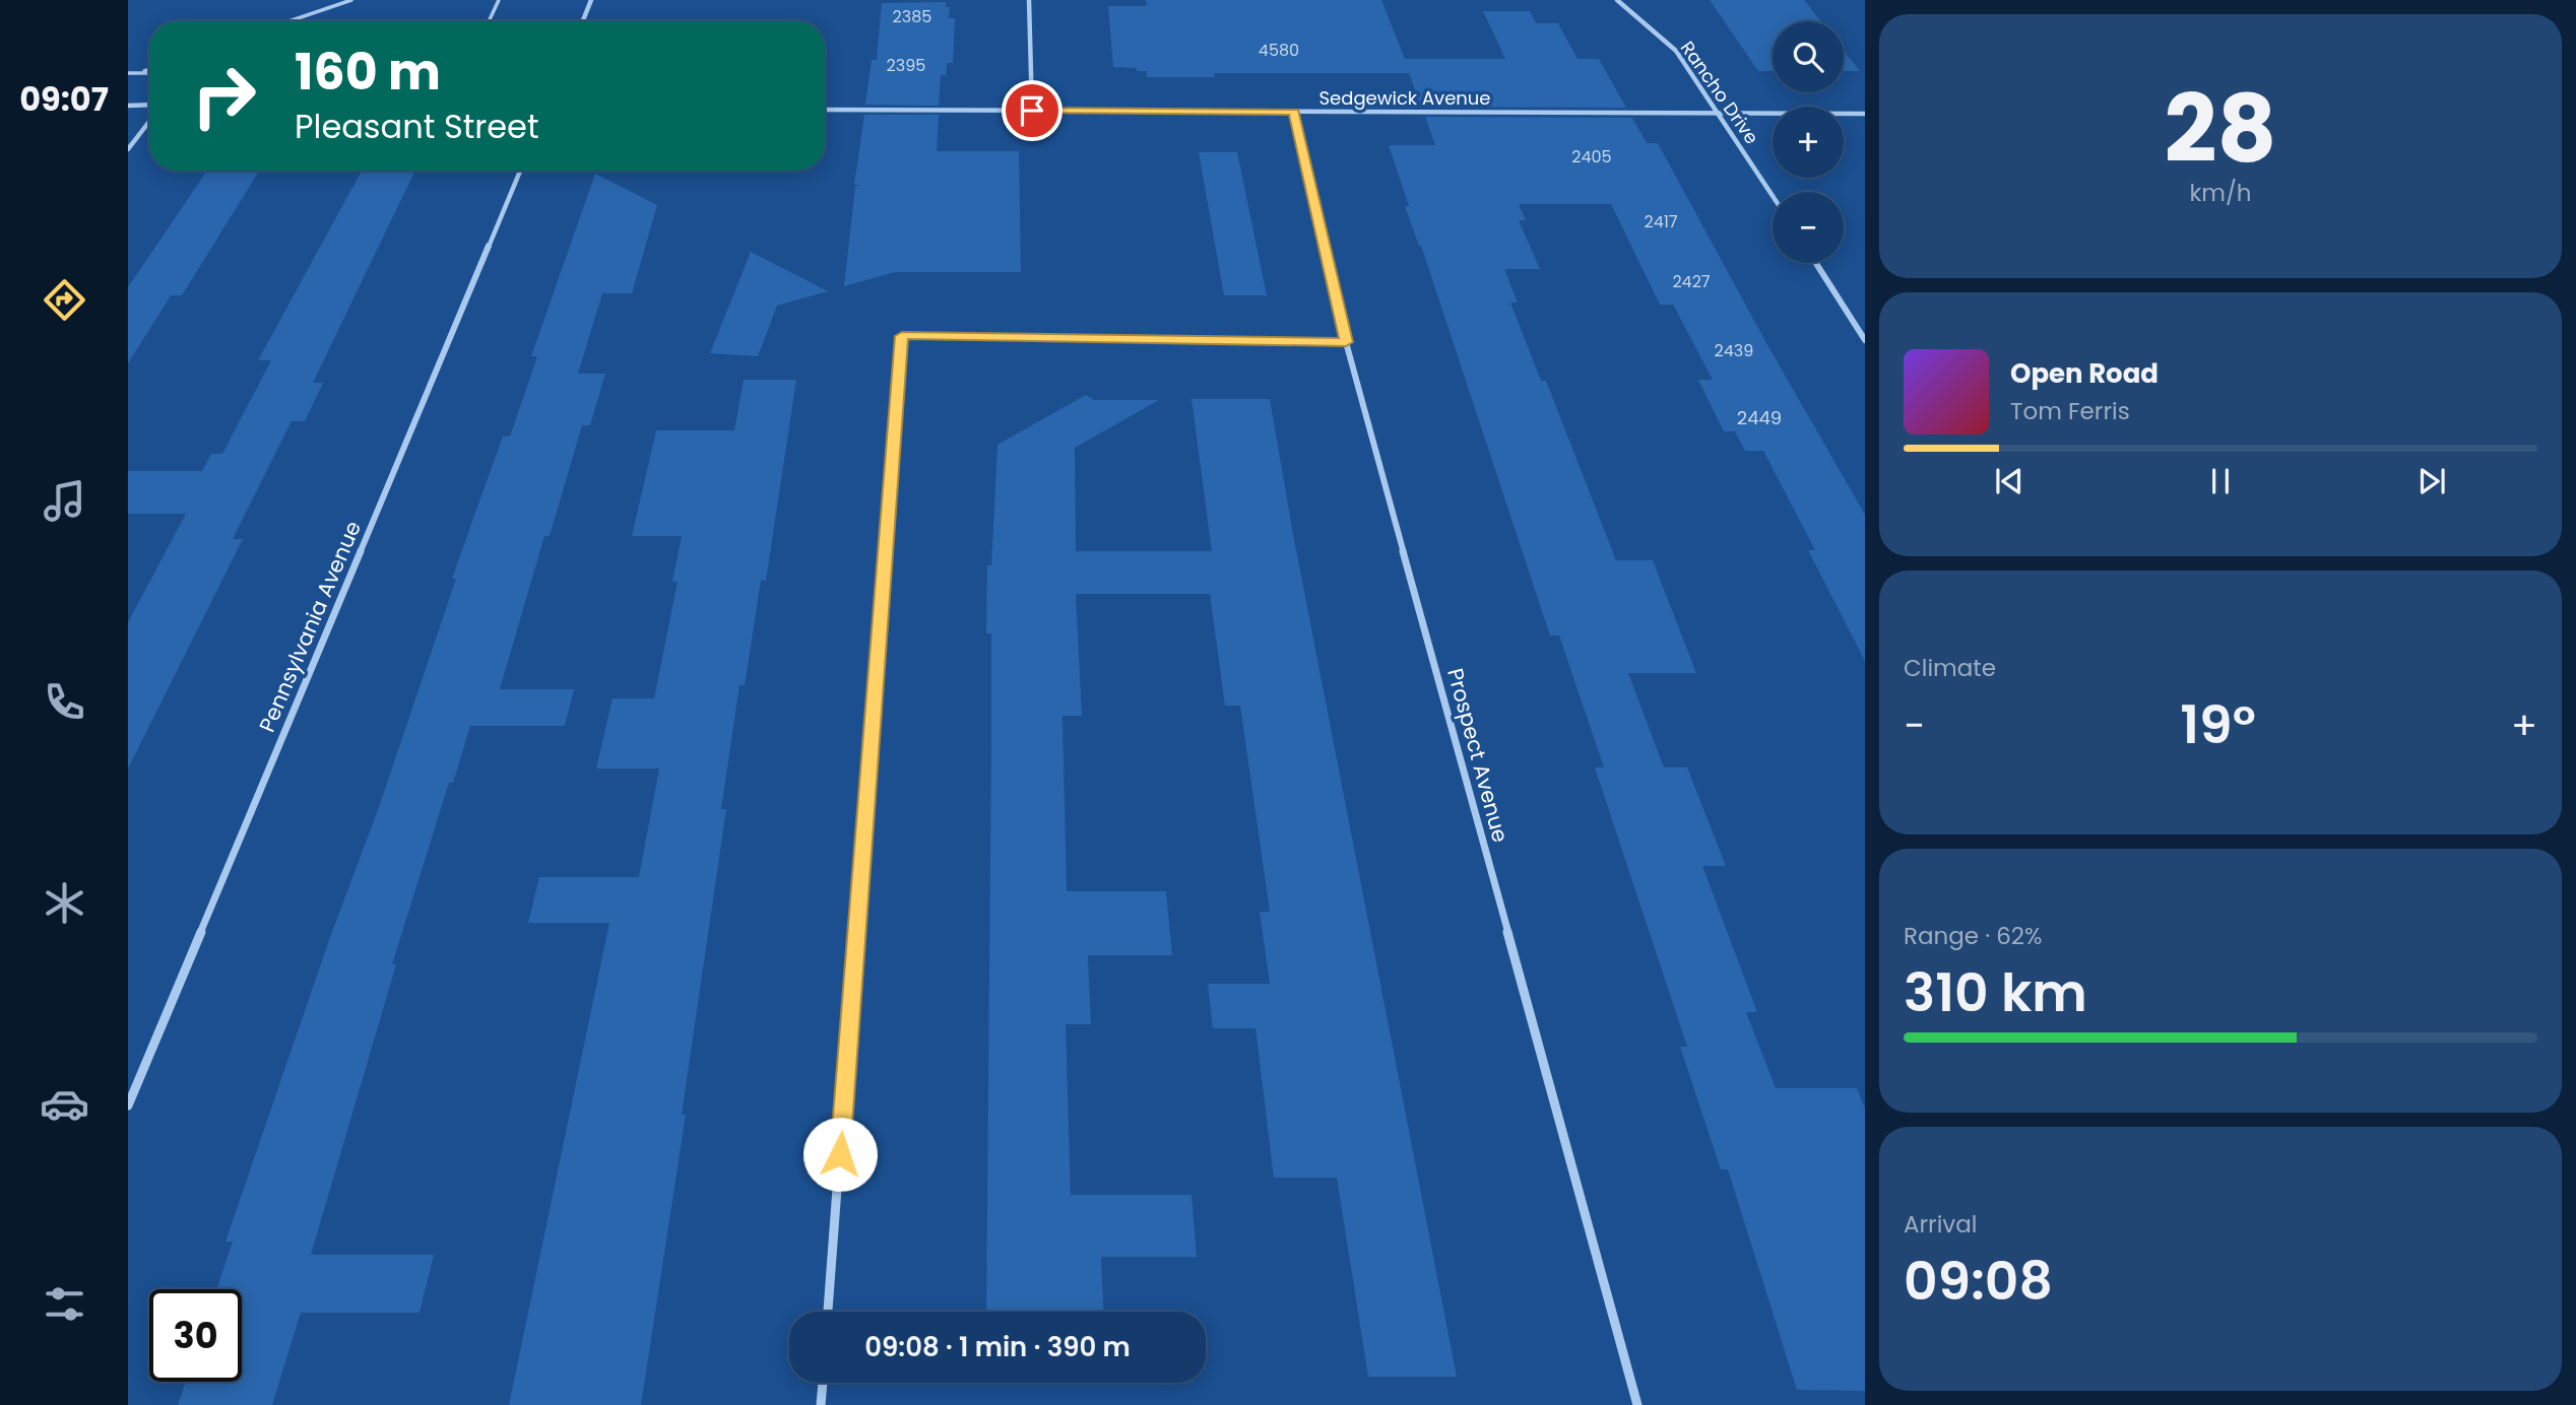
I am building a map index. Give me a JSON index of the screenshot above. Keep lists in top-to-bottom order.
{
  "streets": {
    "street": [
      "Rancho Drive",
      "Sedgewick Avenue",
      "Pennsylvania Avenue",
      "Prospect Avenue"
    ]
  },
  "crossings": [
    ["Rancho Drive", "Sedgewick Avenue"],
    ["Sedgewick Avenue", "Prospect Avenue"]
  ],
  "house_numbers": [
    "2385",
    "4580",
    "2395",
    "2405",
    "2417",
    "2427",
    "2439",
    "2449"
  ],
  "page": {
    "tabs": "09:07",
    "tile": [
      ["28", "km/h"],
      "Climate",
      ["Range · 62%", "310 km"],
      ["Arrival", "09:08"]
    ],
    "map_buttons": ["+", "−"],
    "turn": ["160 m", "Pleasant Street"],
    "song": ["Open Road", "Tom Ferris"],
    "heat": ["−", "19°", "+"],
    "limit": "30",
    "trip": "09:08 · 1 min · 390 m"
  }
}
